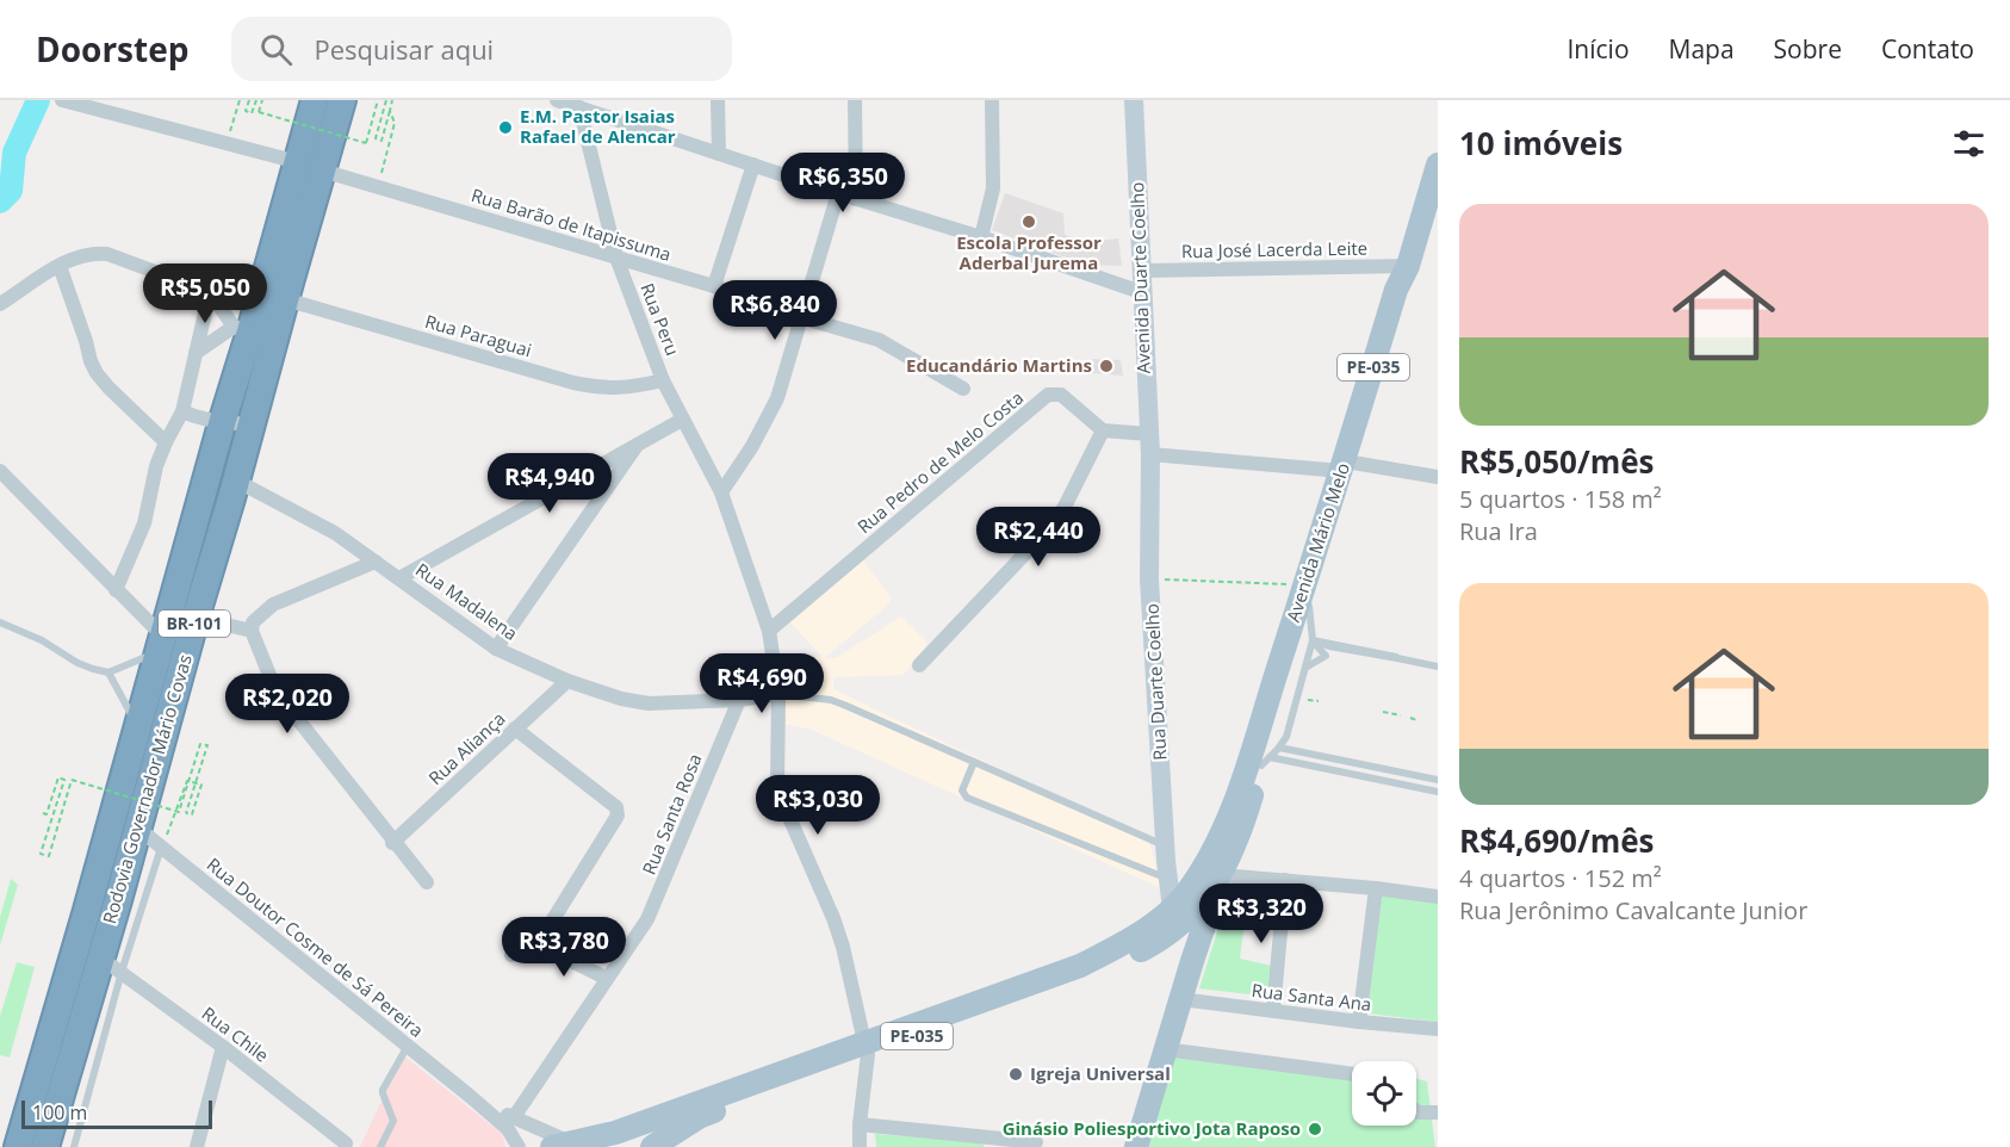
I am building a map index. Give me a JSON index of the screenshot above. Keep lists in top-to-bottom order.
{
  "streets": {
    "highway": ["BR-101", "Rodovia Governador Mário Covas"],
    "main road": [
      "Avenida Duarte Coelho",
      "PE-035",
      "Avenida Mário Melo",
      "Rua Duarte Coelho"
    ],
    "street": [
      "Rua Barão de Itapissuma",
      "Rua José Lacerda Leite",
      "Rua Peru",
      "Rua Paraguai",
      "Rua Pedro de Melo Costa",
      "Rua Madalena",
      "Rua Aliança",
      "Rua Santa Rosa",
      "Rua Doutor Cosme de Sá Pereira",
      "Rua Santa Ana",
      "Rua Chile"
    ]
  },
  "crossings": [
    ["Rua Barão de Itapissuma", "Rua Peru"],
    ["Rua Barão de Itapissuma", "Rodovia Governador Mário Covas"],
    ["Rua José Lacerda Leite", "Avenida Duarte Coelho"],
    ["Rua José Lacerda Leite", "Avenida Mário Melo"],
    ["Avenida Duarte Coelho", "Rua Duarte Coelho"],
    ["Rua Peru", "Rua Paraguai"],
    ["Rua Peru", "PE-035"],
    ["Rua Peru", "Rua Pedro de Melo Costa"],
    ["Rua Peru", "Rua Madalena"],
    ["Rua Paraguai", "Rodovia Governador Mário Covas"],
    ["PE-035", "Avenida Mário Melo"],
    ["PE-035", "Rua Duarte Coelho"],
    ["Avenida Mário Melo", "Rua Duarte Coelho"],
    ["Rua Madalena", "Rua Aliança"],
    ["Rua Madalena", "Rodovia Governador Mário Covas"],
    ["Rua Madalena", "Rua Santa Rosa"],
    ["Rodovia Governador Mário Covas", "Rua Doutor Cosme de Sá Pereira"],
    ["Rodovia Governador Mário Covas", "Rua Chile"]
  ],
  "places": [
    "E.M. Pastor Isaias Rafael de Alencar",
    "Escola Professor Aderbal Jurema",
    "Educandário Martins",
    "Igreja Universal",
    "Ginásio Poliesportivo Jota Raposo"
  ],
  "scale_bar": "100 m",
  "page": {
    "header": "Doorstep",
    "search": "Pesquisar aqui",
    "nav": [
      "Início",
      "Mapa",
      "Sobre",
      "Contato"
    ],
    "heading": "10 imóveis",
    "price": [
      "R$6,350",
      "R$5,050",
      "R$6,840",
      "R$4,940",
      "R$2,440",
      "R$4,690",
      "R$2,020",
      "R$3,030",
      "R$3,320",
      "R$3,780"
    ],
    "list": [
      {
        "name": "R$5,050/mês",
        "note": "5 quartos · 158 m² · Rua Ira"
      },
      {
        "name": "R$4,690/mês",
        "note": "4 quartos · 152 m² · Rua Jerônimo Cavalcante Junior"
      }
    ],
    "scale": "100 m"
  }
}
